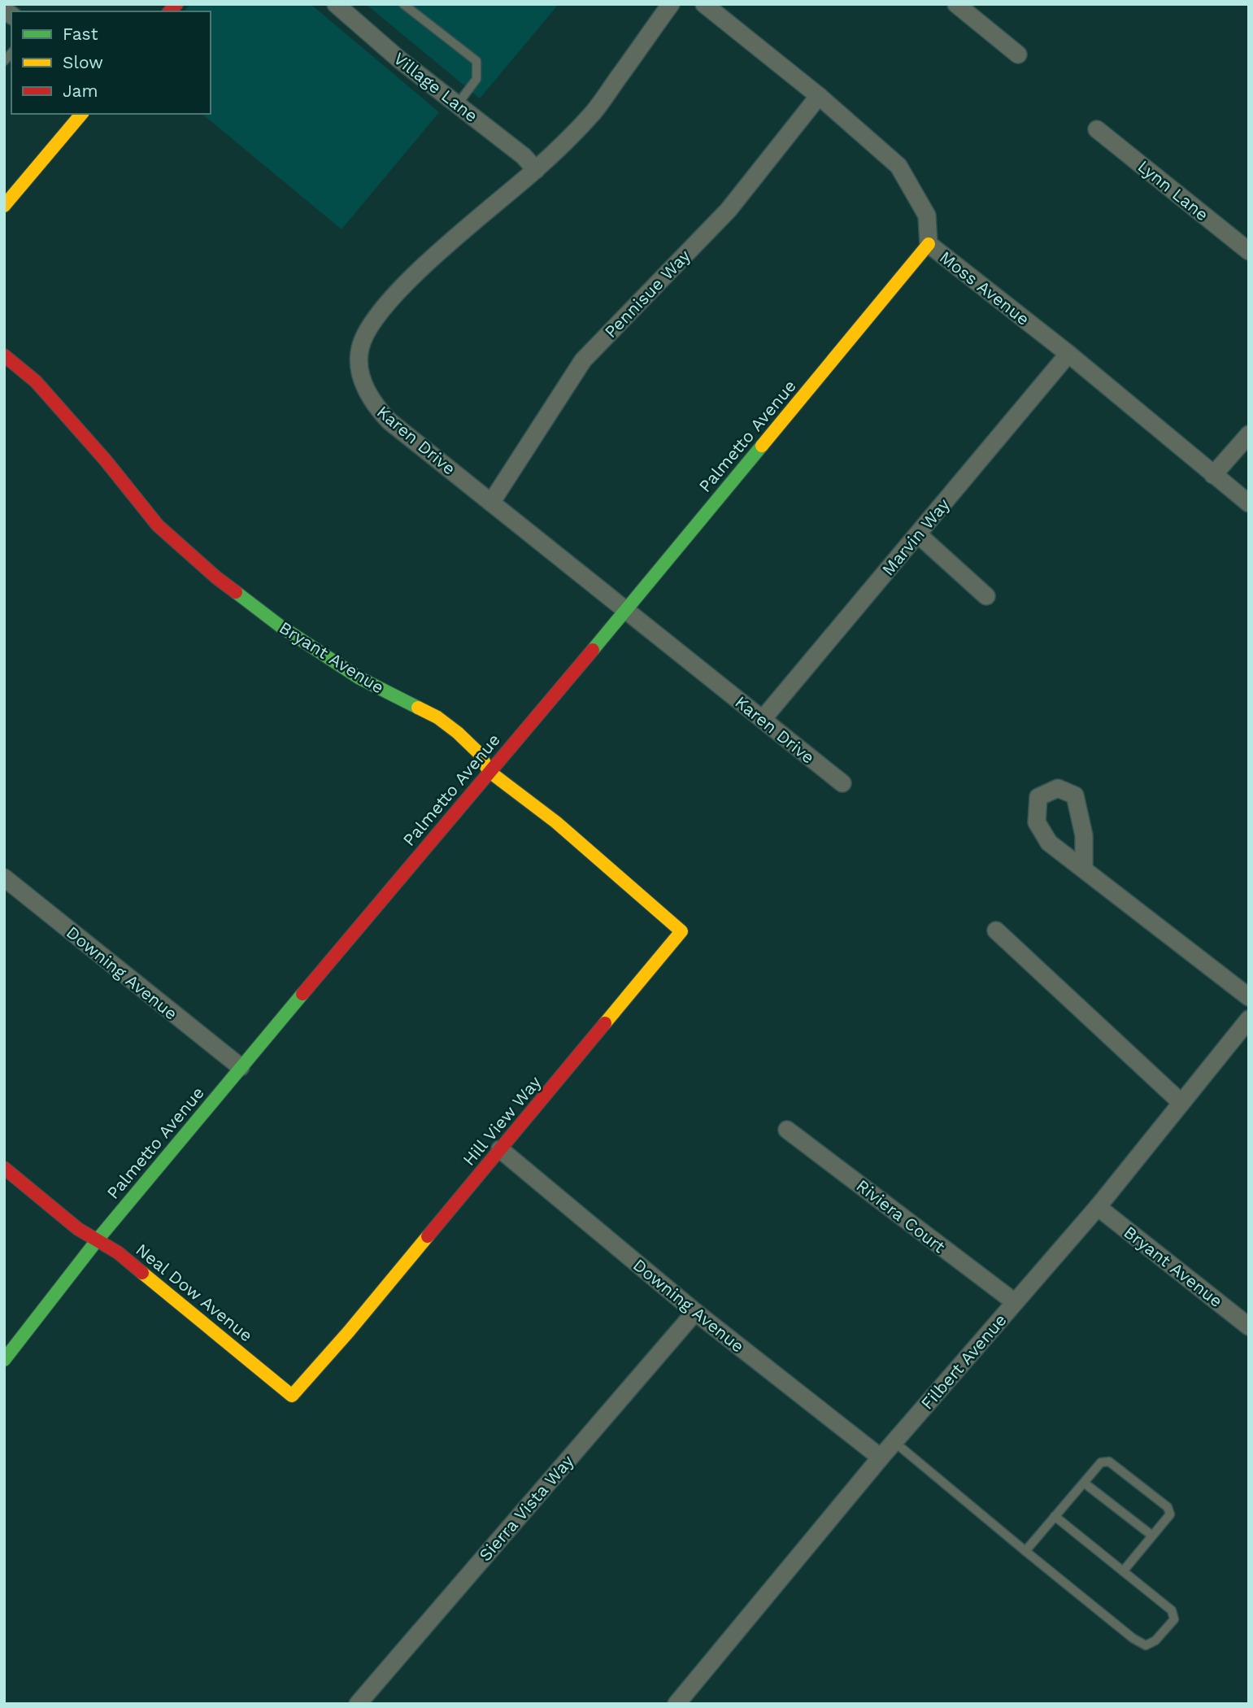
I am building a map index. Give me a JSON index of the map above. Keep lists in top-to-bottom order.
{
  "streets": {
    "street": [
      "Village Lane",
      "Lynn Lane",
      "Moss Avenue",
      "Pennisue Way",
      "Palmetto Avenue",
      "Karen Drive",
      "Marvin Way",
      "Bryant Avenue",
      "Downing Avenue",
      "Hill View Way",
      "Riviera Court",
      "Neal Dow Avenue",
      "Filbert Avenue",
      "Sierra Vista Way"
    ]
  },
  "crossings": [
    ["Village Lane", "Karen Drive"],
    ["Moss Avenue", "Pennisue Way"],
    ["Moss Avenue", "Palmetto Avenue"],
    ["Moss Avenue", "Marvin Way"],
    ["Pennisue Way", "Karen Drive"],
    ["Palmetto Avenue", "Karen Drive"],
    ["Palmetto Avenue", "Bryant Avenue"],
    ["Palmetto Avenue", "Downing Avenue"],
    ["Palmetto Avenue", "Neal Dow Avenue"],
    ["Karen Drive", "Marvin Way"],
    ["Bryant Avenue", "Hill View Way"],
    ["Bryant Avenue", "Filbert Avenue"],
    ["Downing Avenue", "Hill View Way"],
    ["Downing Avenue", "Filbert Avenue"],
    ["Downing Avenue", "Sierra Vista Way"],
    ["Hill View Way", "Neal Dow Avenue"],
    ["Riviera Court", "Filbert Avenue"]
  ],
  "legend": ["Fast", "Slow", "Jam"]
}
